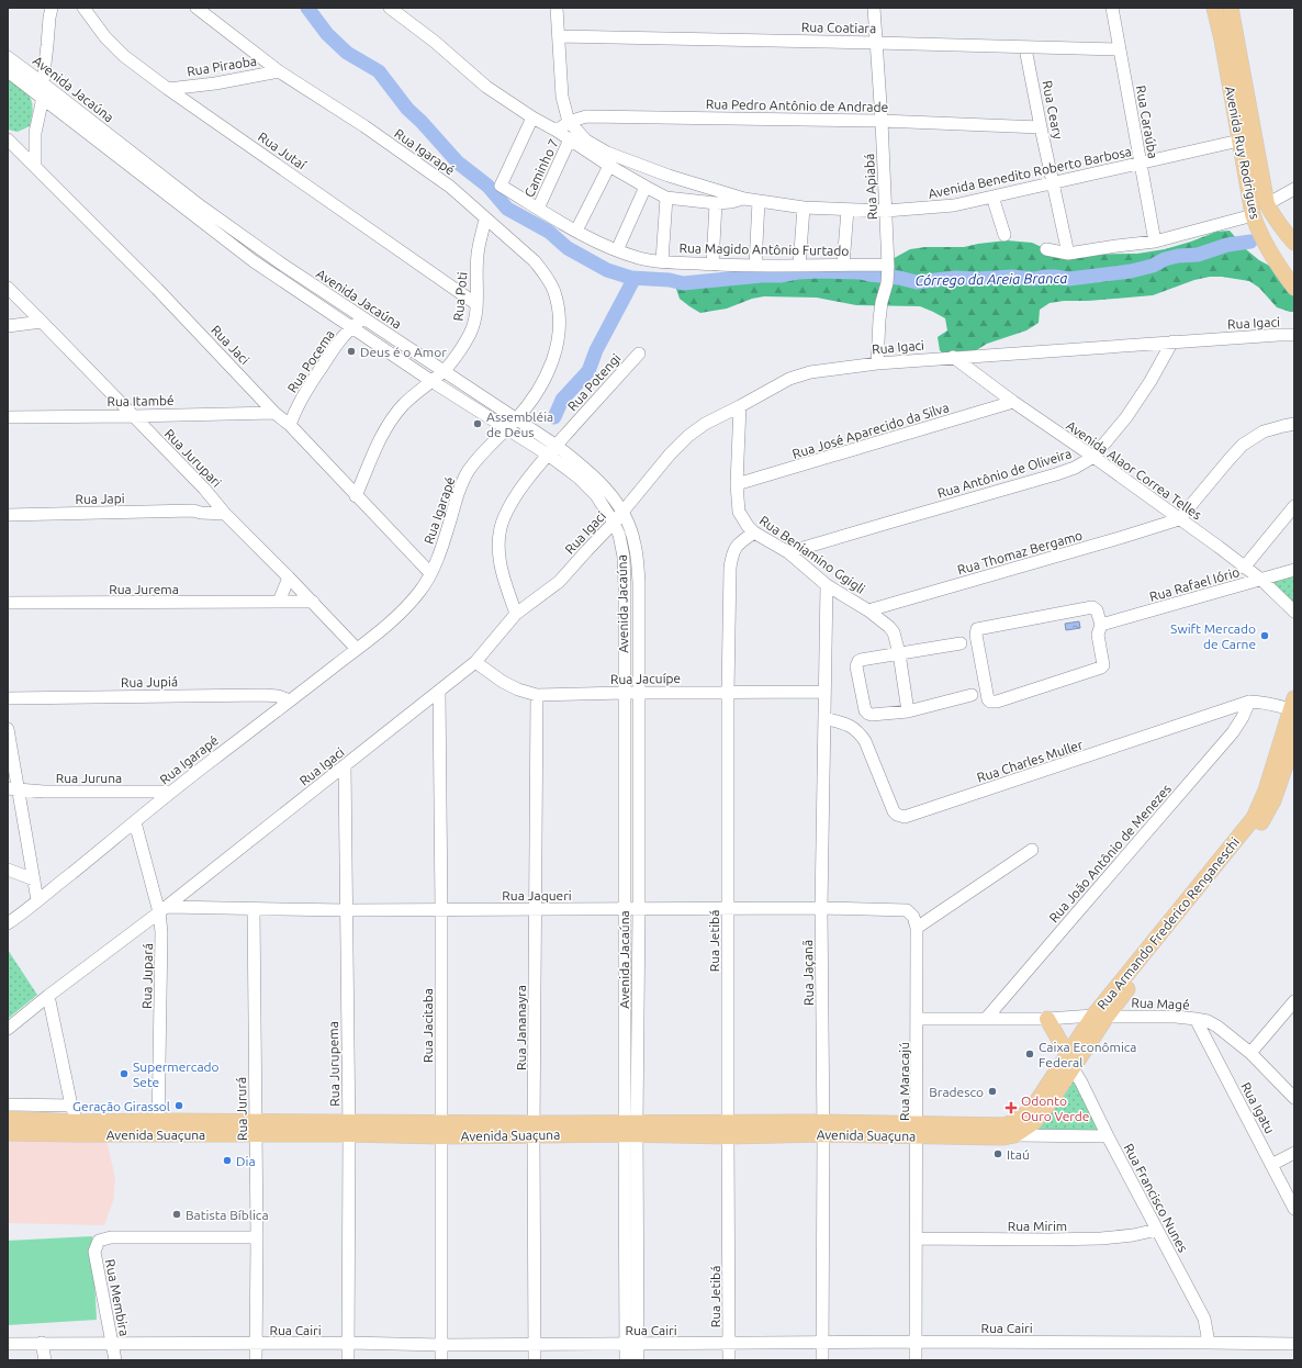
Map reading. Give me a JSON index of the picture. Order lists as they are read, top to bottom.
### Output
{
  "streets": {
    "main road": ["Avenida Ruy Rodrigues", "Rua Armando Frederico Renganeschi", "Avenida Suaçuna"],
    "street": [
      "Rua Coatiara",
      "Rua Piraoba",
      "Avenida Jacaúna",
      "Rua Pedro Antônio de Andrade",
      "Rua Ceary",
      "Rua Caraúba",
      "Rua Jutaí",
      "Rua Igarapé",
      "Caminho 7",
      "Avenida Benedito Roberto Barbosa",
      "Rua Apiabá",
      "Rua Magido Antônio Furtado",
      "Rua Poti",
      "Rua Igaci",
      "Rua Jaci",
      "Rua Pocema",
      "Rua Potengi",
      "Rua Itambé",
      "Rua José Aparecido da Silva",
      "Rua Jurupari",
      "Avenida Alaor Correa Telles",
      "Rua Antônio de Oliveira",
      "Rua Japi",
      "Rua Thomaz Bergamo",
      "Rua Beniamino Ggigli",
      "Rua Rafael Iório",
      "Rua Jurema",
      "Rua Jacuípe",
      "Rua Jupiá",
      "Rua Charles Muller",
      "Rua Juruna",
      "Rua João Antônio de Menezes",
      "Rua Jaqueri",
      "Rua Jetibá",
      "Rua Jaçanã",
      "Rua Jupará",
      "Rua Magé",
      "Rua Jacitaba",
      "Rua Jananayra",
      "Rua Jurupema",
      "Rua Maracajú",
      "Rua Igatu",
      "Rua Jururá",
      "Rua Francisco Nunes",
      "Rua Mirim",
      "Rua Membira",
      "Rua Cairi"
    ]
  },
  "crossings": [
    ["Rua Coatiara", "Rua Ceary"],
    ["Rua Coatiara", "Rua Caraúba"],
    ["Rua Coatiara", "Avenida Benedito Roberto Barbosa"],
    ["Rua Coatiara", "Rua Apiabá"],
    ["Rua Piraoba", "Rua Jutaí"],
    ["Rua Piraoba", "Rua Igarapé"],
    ["Avenida Jacaúna", "Rua Igarapé"],
    ["Avenida Jacaúna", "Rua Poti"],
    ["Avenida Jacaúna", "Rua Igaci"],
    ["Avenida Jacaúna", "Rua Pocema"],
    ["Avenida Jacaúna", "Rua Potengi"],
    ["Avenida Jacaúna", "Rua Jacuípe"],
    ["Avenida Jacaúna", "Rua Jaqueri"],
    ["Avenida Jacaúna", "Avenida Suaçuna"],
    ["Avenida Jacaúna", "Rua Cairi"],
    ["Rua Pedro Antônio de Andrade", "Rua Ceary"],
    ["Rua Pedro Antônio de Andrade", "Avenida Benedito Roberto Barbosa"],
    ["Rua Pedro Antônio de Andrade", "Rua Apiabá"],
    ["Rua Ceary", "Avenida Benedito Roberto Barbosa"],
    ["Rua Caraúba", "Avenida Benedito Roberto Barbosa"],
    ["Rua Jutaí", "Rua Poti"],
    ["Rua Igarapé", "Rua Poti"],
    ["Rua Igarapé", "Rua Jaci"],
    ["Rua Igarapé", "Rua Jurupari"],
    ["Rua Igarapé", "Rua Jupiá"],
    ["Rua Igarapé", "Rua Juruna"],
    ["Rua Igarapé", "Rua Jupará"],
    ["Avenida Ruy Rodrigues", "Avenida Benedito Roberto Barbosa"],
    ["Caminho 7", "Avenida Benedito Roberto Barbosa"],
    ["Caminho 7", "Rua Magido Antônio Furtado"],
    ["Avenida Benedito Roberto Barbosa", "Rua Apiabá"],
    ["Avenida Benedito Roberto Barbosa", "Rua Magido Antônio Furtado"],
    ["Rua Apiabá", "Rua Magido Antônio Furtado"],
    ["Rua Apiabá", "Rua Igaci"],
    ["Rua Poti", "Rua Jaci"],
    ["Rua Igaci", "Rua Potengi"],
    ["Rua Igaci", "Avenida Alaor Correa Telles"],
    ["Rua Igaci", "Rua Antônio de Oliveira"],
    ["Rua Igaci", "Rua Beniamino Ggigli"],
    ["Rua Igaci", "Rua Jacuípe"],
    ["Rua Igaci", "Rua Jaqueri"],
    ["Rua Igaci", "Rua Jupará"],
    ["Rua Igaci", "Rua Jacitaba"],
    ["Rua Igaci", "Rua Jurupema"],
    ["Rua Jaci", "Rua Pocema"],
    ["Rua Jaci", "Rua Itambé"],
    ["Rua Itambé", "Rua Jurupari"],
    ["Rua José Aparecido da Silva", "Avenida Alaor Correa Telles"],
    ["Rua José Aparecido da Silva", "Rua Beniamino Ggigli"],
    ["Rua Jurupari", "Rua Japi"],
    ["Rua Jurupari", "Rua Jurema"],
    ["Avenida Alaor Correa Telles", "Rua Antônio de Oliveira"],
    ["Avenida Alaor Correa Telles", "Rua Thomaz Bergamo"],
    ["Avenida Alaor Correa Telles", "Rua Rafael Iório"],
    ["Rua Antônio de Oliveira", "Rua Beniamino Ggigli"],
    ["Rua Thomaz Bergamo", "Rua Beniamino Ggigli"],
    ["Rua Beniamino Ggigli", "Rua Jetibá"],
    ["Rua Beniamino Ggigli", "Rua Jaçanã"],
    ["Rua Jacuípe", "Rua Jetibá"],
    ["Rua Jacuípe", "Rua Jaçanã"],
    ["Rua Jacuípe", "Rua Jananayra"],
    ["Rua Charles Muller", "Rua João Antônio de Menezes"],
    ["Rua Charles Muller", "Rua Armando Frederico Renganeschi"],
    ["Rua Charles Muller", "Rua Jaçanã"],
    ["Rua João Antônio de Menezes", "Rua Magé"],
    ["Rua Jaqueri", "Rua Jetibá"],
    ["Rua Jaqueri", "Rua Jaçanã"],
    ["Rua Jaqueri", "Rua Jupará"],
    ["Rua Jaqueri", "Rua Jacitaba"],
    ["Rua Jaqueri", "Rua Jananayra"],
    ["Rua Jaqueri", "Rua Jurupema"],
    ["Rua Jaqueri", "Rua Maracajú"],
    ["Rua Jaqueri", "Rua Jururá"],
    ["Rua Armando Frederico Renganeschi", "Rua Magé"],
    ["Rua Armando Frederico Renganeschi", "Avenida Suaçuna"],
    ["Rua Armando Frederico Renganeschi", "Rua Francisco Nunes"],
    ["Rua Jetibá", "Avenida Suaçuna"],
    ["Rua Jetibá", "Rua Cairi"],
    ["Rua Jaçanã", "Avenida Suaçuna"],
    ["Rua Jaçanã", "Rua Cairi"],
    ["Rua Jupará", "Avenida Suaçuna"],
    ["Rua Magé", "Rua Maracajú"],
    ["Rua Magé", "Rua Igatu"],
    ["Rua Jacitaba", "Avenida Suaçuna"],
    ["Rua Jacitaba", "Rua Cairi"],
    ["Rua Jananayra", "Avenida Suaçuna"],
    ["Rua Jananayra", "Rua Cairi"],
    ["Rua Jurupema", "Avenida Suaçuna"],
    ["Rua Jurupema", "Rua Cairi"],
    ["Rua Maracajú", "Avenida Suaçuna"],
    ["Rua Maracajú", "Rua Mirim"],
    ["Rua Maracajú", "Rua Cairi"],
    ["Rua Jururá", "Avenida Suaçuna"],
    ["Rua Jururá", "Rua Membira"],
    ["Rua Jururá", "Rua Cairi"],
    ["Rua Francisco Nunes", "Rua Mirim"],
    ["Rua Francisco Nunes", "Rua Cairi"],
    ["Rua Membira", "Rua Cairi"]
  ],
  "water": ["Córrego da Areia Branca"],
  "places": {
    "other": [
      "Deus é o Amor",
      "Assembléia de Deus",
      "Swift Mercado de Carne",
      "Caixa Econômica Federal",
      "Supermercado Sete",
      "Bradesco",
      "Geração Girassol",
      "Itaú",
      "Dia",
      "Batista Bíblica"
    ],
    "health": ["Odonto Ouro Verde"]
  }
}
